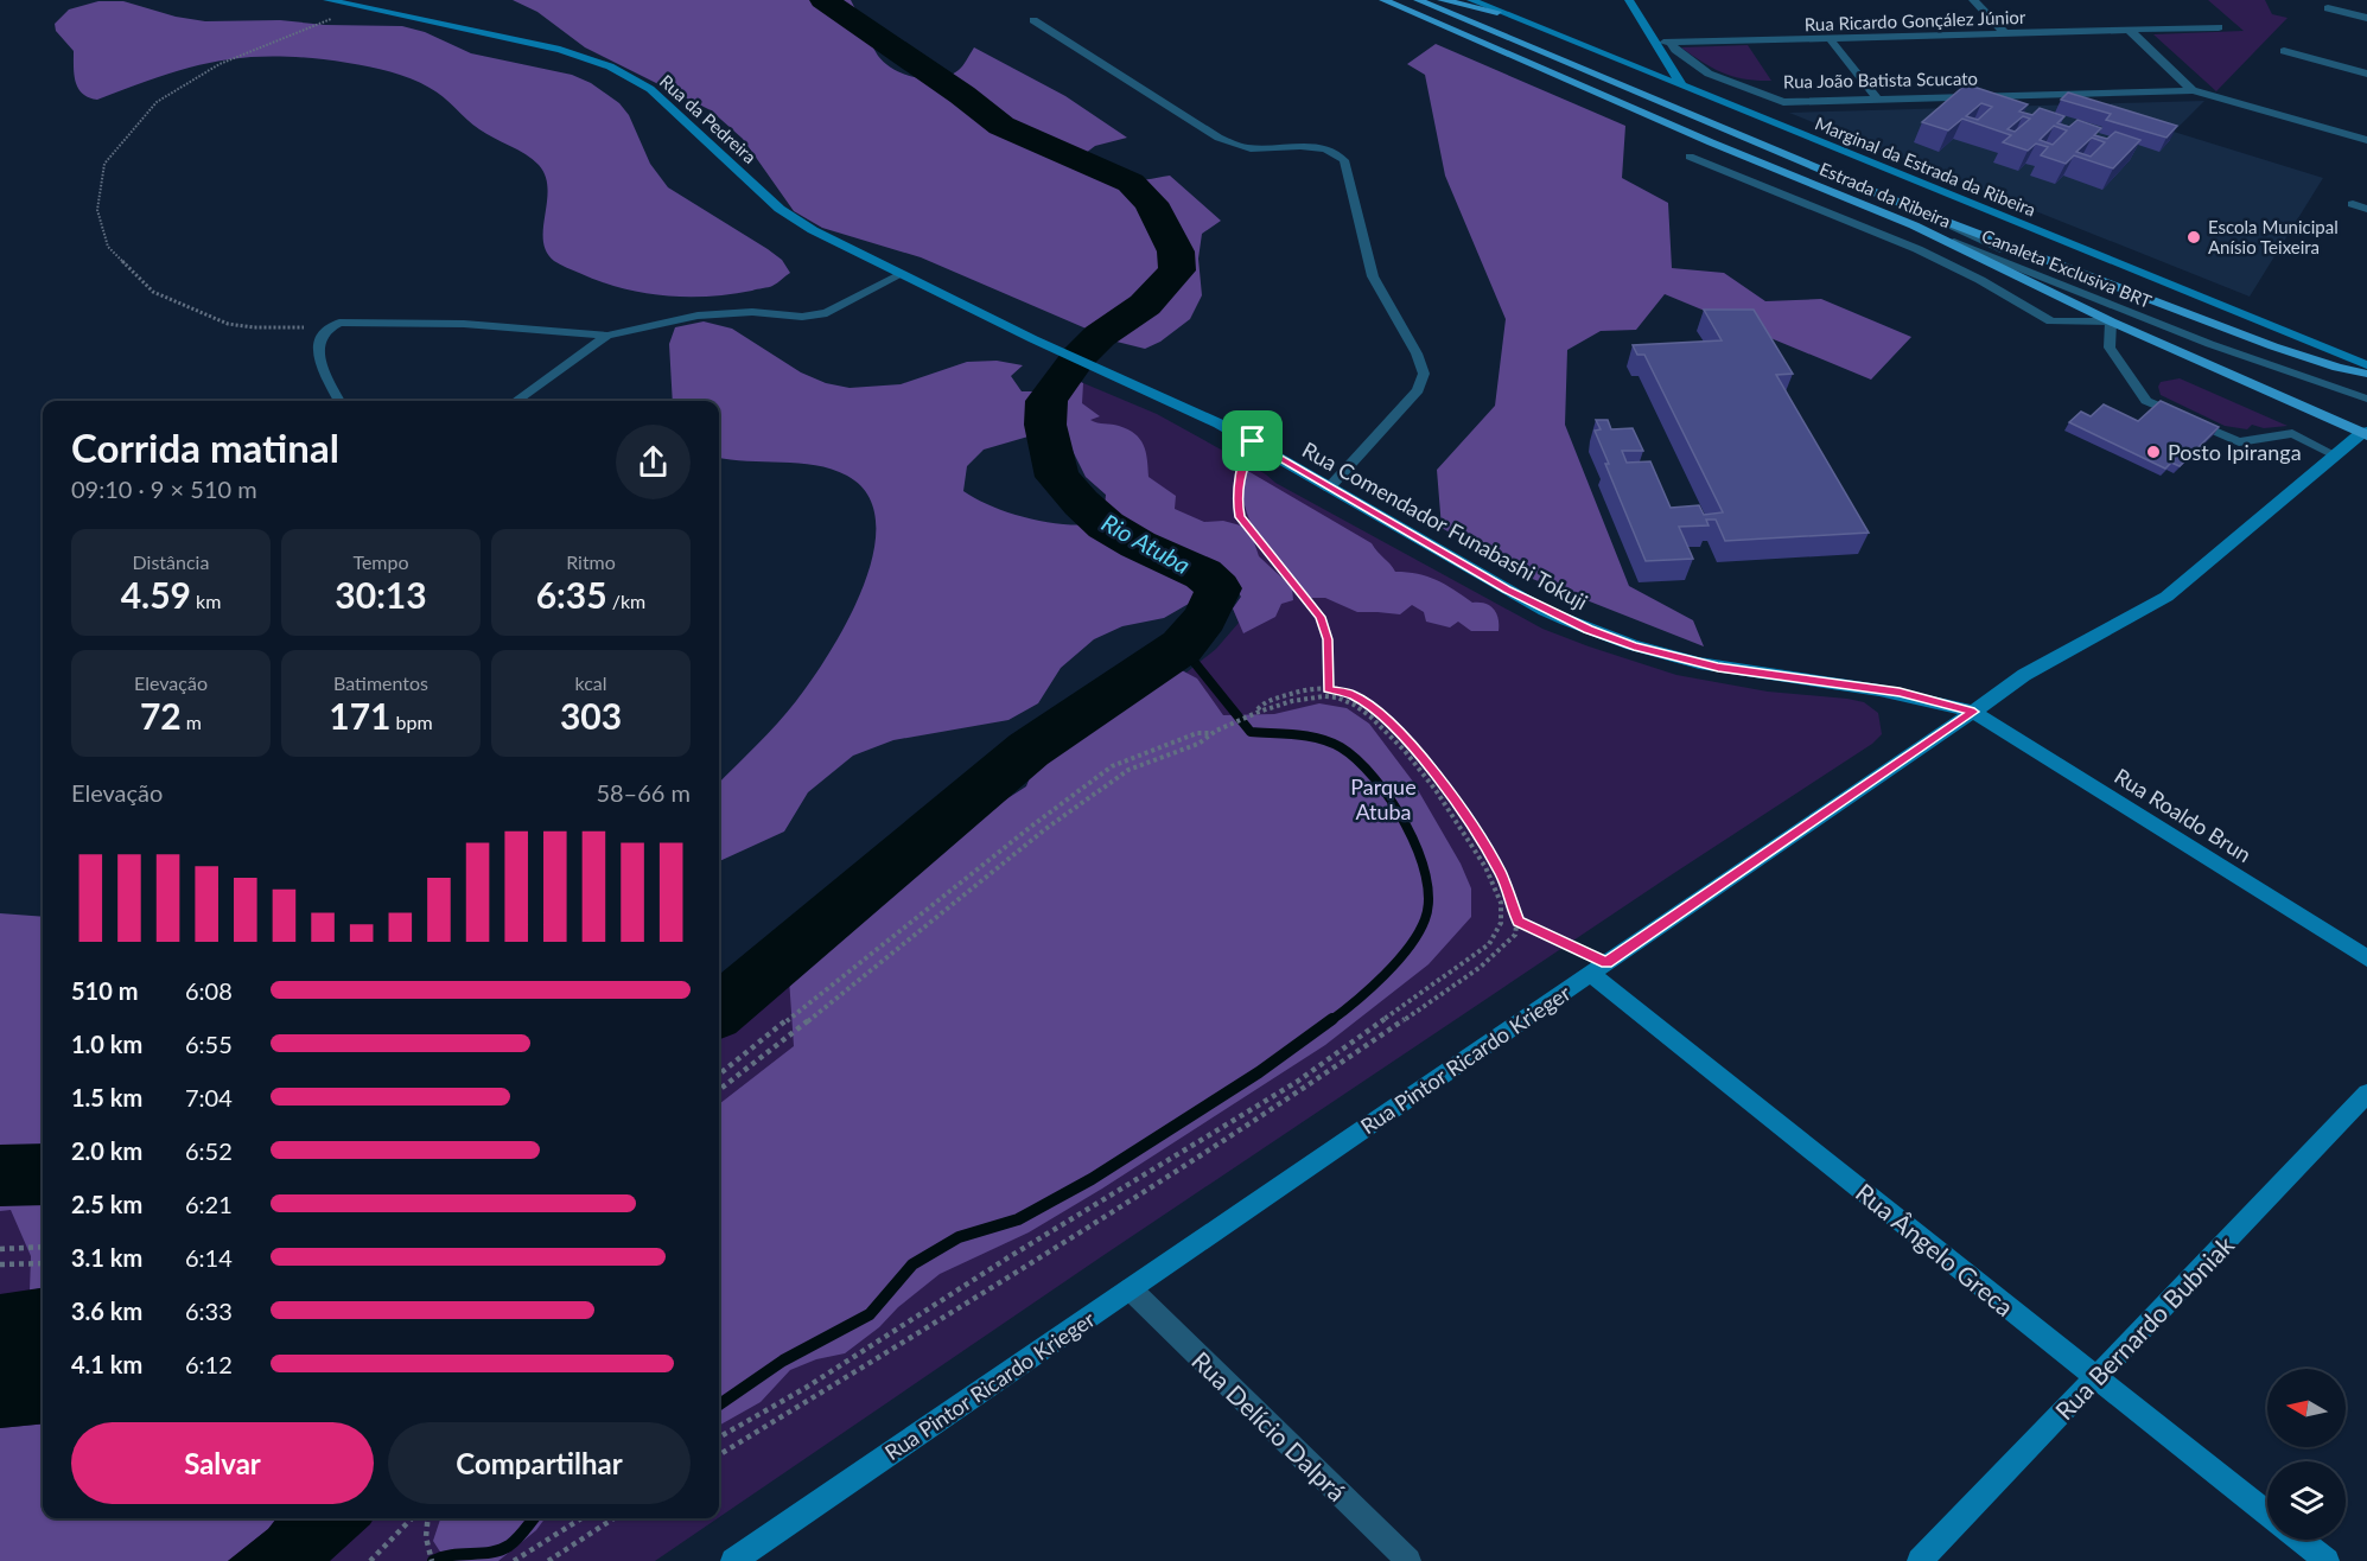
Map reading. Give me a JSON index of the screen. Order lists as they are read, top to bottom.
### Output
{
  "streets": {
    "main road": [
      "Rua da Pedreira",
      "Marginal da Estrada da Ribeira",
      "Estrada da Ribeira",
      "Rua Comendador Funabashi Tokuji",
      "Rua Roaldo Brun",
      "Rua Pintor Ricardo Krieger",
      "Rua Ângelo Greca",
      "Rua Bernardo Bubniak"
    ],
    "street": ["Rua Ricardo Gonçález Júnior", "Rua João Batista Scucato", "Rua Delício Dalprá"],
    "lane": ["Canaleta Exclusiva BRT"]
  },
  "crossings": [
    ["Rua Ricardo Gonçález Júnior", "Rua João Batista Scucato"],
    ["Rua da Pedreira", "Rua Comendador Funabashi Tokuji"],
    ["Estrada da Ribeira", "Canaleta Exclusiva BRT"],
    ["Estrada da Ribeira", "Rua Pintor Ricardo Krieger"],
    ["Rua Comendador Funabashi Tokuji", "Rua Roaldo Brun"],
    ["Rua Comendador Funabashi Tokuji", "Rua Pintor Ricardo Krieger"],
    ["Rua Roaldo Brun", "Rua Pintor Ricardo Krieger"],
    ["Rua Pintor Ricardo Krieger", "Rua Ângelo Greca"],
    ["Rua Pintor Ricardo Krieger", "Rua Delício Dalprá"],
    ["Rua Ângelo Greca", "Rua Bernardo Bubniak"]
  ],
  "water": ["Rio Atuba"],
  "parks": ["Parque Atuba"],
  "places": ["Escola Municipal Anísio Teixeira", "Posto Ipiranga"],
  "north": "left",
  "page": {
    "heading": ["Corrida matinal", "09:10 · 9 × 510 m"],
    "stats": [
      ["Distância", "4.59 km"],
      ["Tempo", "30:13"],
      ["Ritmo", "6:35 /km"],
      ["Elevação", "72 m"],
      ["Batimentos", "171 bpm"],
      ["kcal", "303"]
    ],
    "chart": ["Elevação", "58–66 m"],
    "list": [
      {
        "name": "510 m",
        "note": "6:08"
      },
      {
        "name": "1.0 km",
        "note": "6:55"
      },
      {
        "name": "1.5 km",
        "note": "7:04"
      },
      {
        "name": "2.0 km",
        "note": "6:52"
      },
      {
        "name": "2.5 km",
        "note": "6:21"
      },
      {
        "name": "3.1 km",
        "note": "6:14"
      },
      {
        "name": "3.6 km",
        "note": "6:33"
      },
      {
        "name": "4.1 km",
        "note": "6:12"
      }
    ],
    "buttons": ["Salvar", "Compartilhar"]
  }
}
